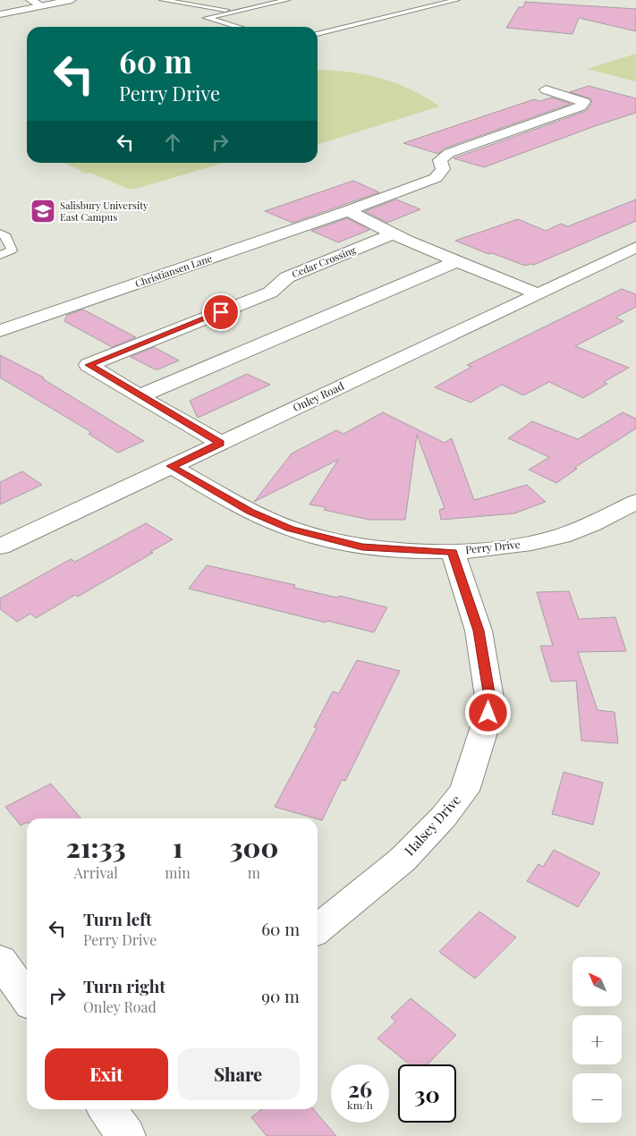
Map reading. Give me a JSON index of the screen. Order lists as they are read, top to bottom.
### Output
{
  "streets": {
    "street": [
      "Cedar Crossing",
      "Christiansen Lane",
      "Onley Road",
      "Perry Drive",
      "Halsey Drive"
    ]
  },
  "crossings": [
    ["Cedar Crossing", "Onley Road"],
    ["Onley Road", "Perry Drive"],
    ["Perry Drive", "Halsey Drive"]
  ],
  "places": {
    "school or university": ["Salisbury University East Campus"]
  },
  "north": "top left",
  "page": {
    "turn": ["60 m", "Perry Drive"],
    "eta": [
      "21:33",
      "Arrival",
      "1",
      "min",
      "300",
      "m"
    ],
    "list": [
      {
        "name": "Turn left",
        "note": "Perry Drive",
        "value": "60 m"
      },
      {
        "name": "Turn right",
        "note": "Onley Road",
        "value": "90 m"
      }
    ],
    "map_buttons": ["+", "−"],
    "buttons": ["Exit", "Share"],
    "speed": "26 km/h",
    "limit": "30"
  }
}
